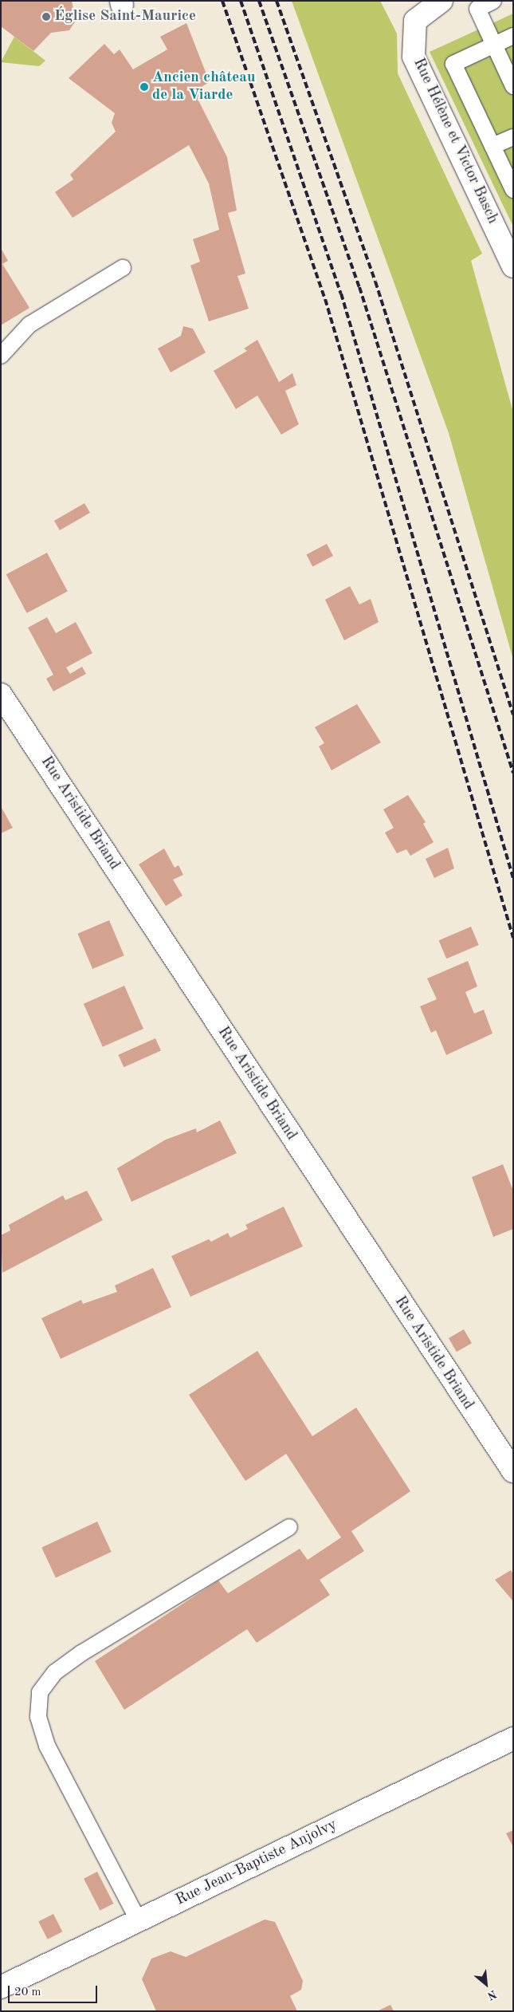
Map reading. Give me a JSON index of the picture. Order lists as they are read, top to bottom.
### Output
{
  "streets": {
    "street": ["Rue Hélène et Victor Basch", "Rue Aristide Briand", "Rue Jean-Baptiste Anjolvy"]
  },
  "places": ["Église Saint-Maurice", "Ancien château de la Viarde"],
  "scale_bar": "20 m",
  "north": "bottom right"
}
